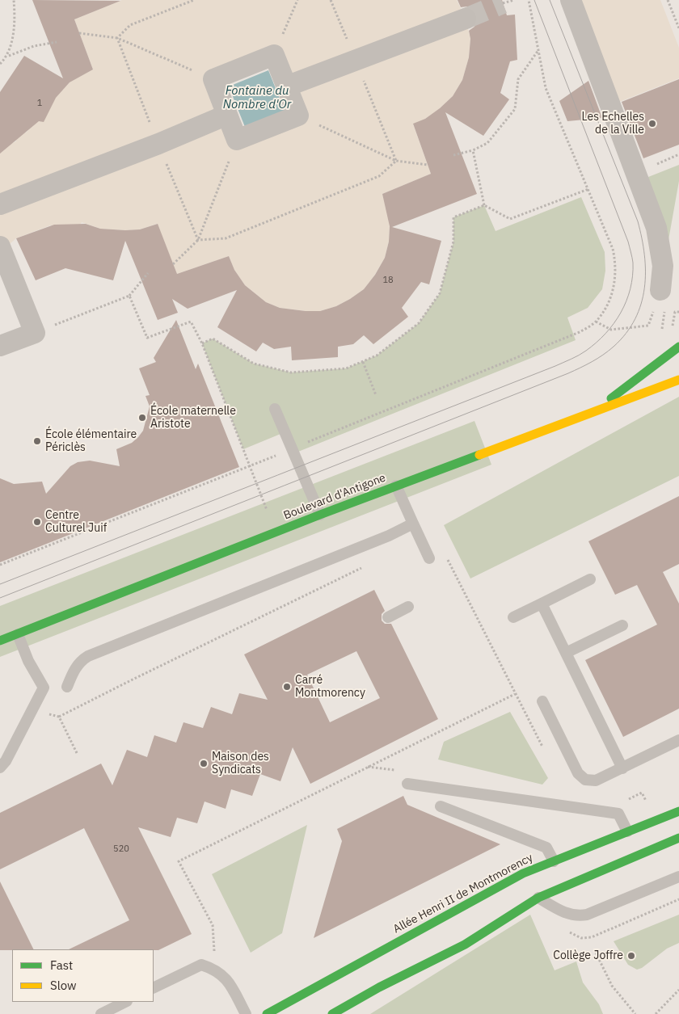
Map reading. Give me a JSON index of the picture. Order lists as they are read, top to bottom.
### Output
{
  "streets": {
    "street": ["Boulevard d'Antigone", "Allée Henri II de Montmorency"]
  },
  "water": ["Fontaine du Nombre d'Or"],
  "places": [
    "Les Echelles de la Ville",
    "École maternelle Aristote",
    "École élémentaire Périclès",
    "Centre Culturel Juif",
    "Carré Montmorency",
    "Maison des Syndicats",
    "Collège Joffre"
  ],
  "house_numbers": ["1", "18", "520"],
  "legend": ["Fast", "Slow"]
}
